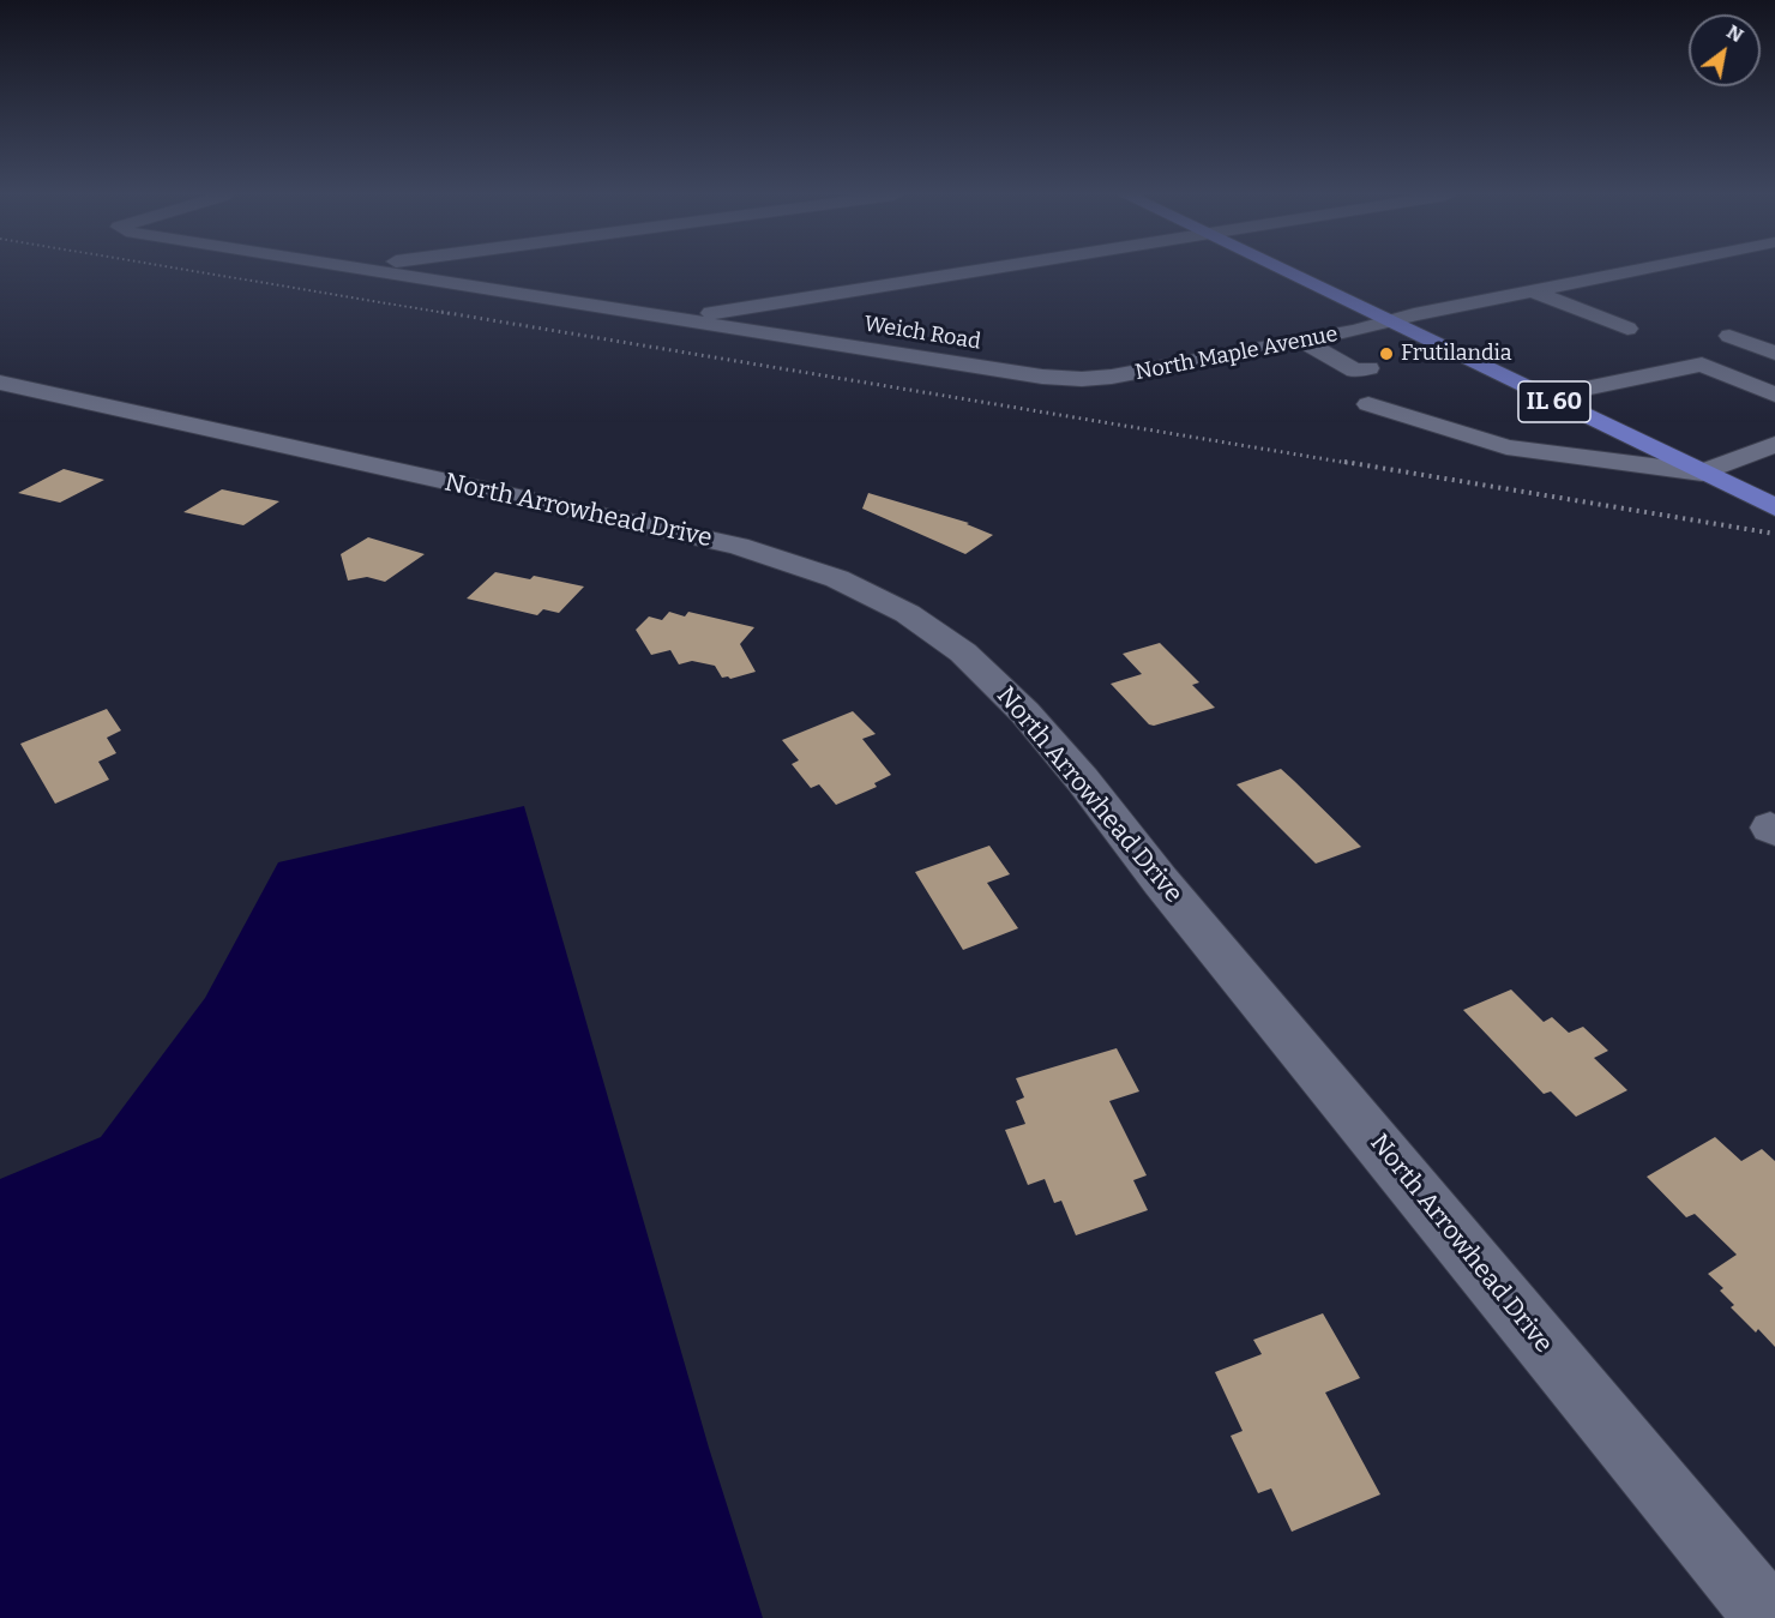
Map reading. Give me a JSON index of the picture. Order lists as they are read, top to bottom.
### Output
{
  "streets": {
    "main road": ["IL 60"],
    "street": ["Weich Road", "North Maple Avenue", "North Arrowhead Drive"]
  },
  "crossings": [
    ["Weich Road", "North Maple Avenue"],
    ["North Maple Avenue", "IL 60"]
  ],
  "places": ["Frutilandia"],
  "north": "top right"
}
